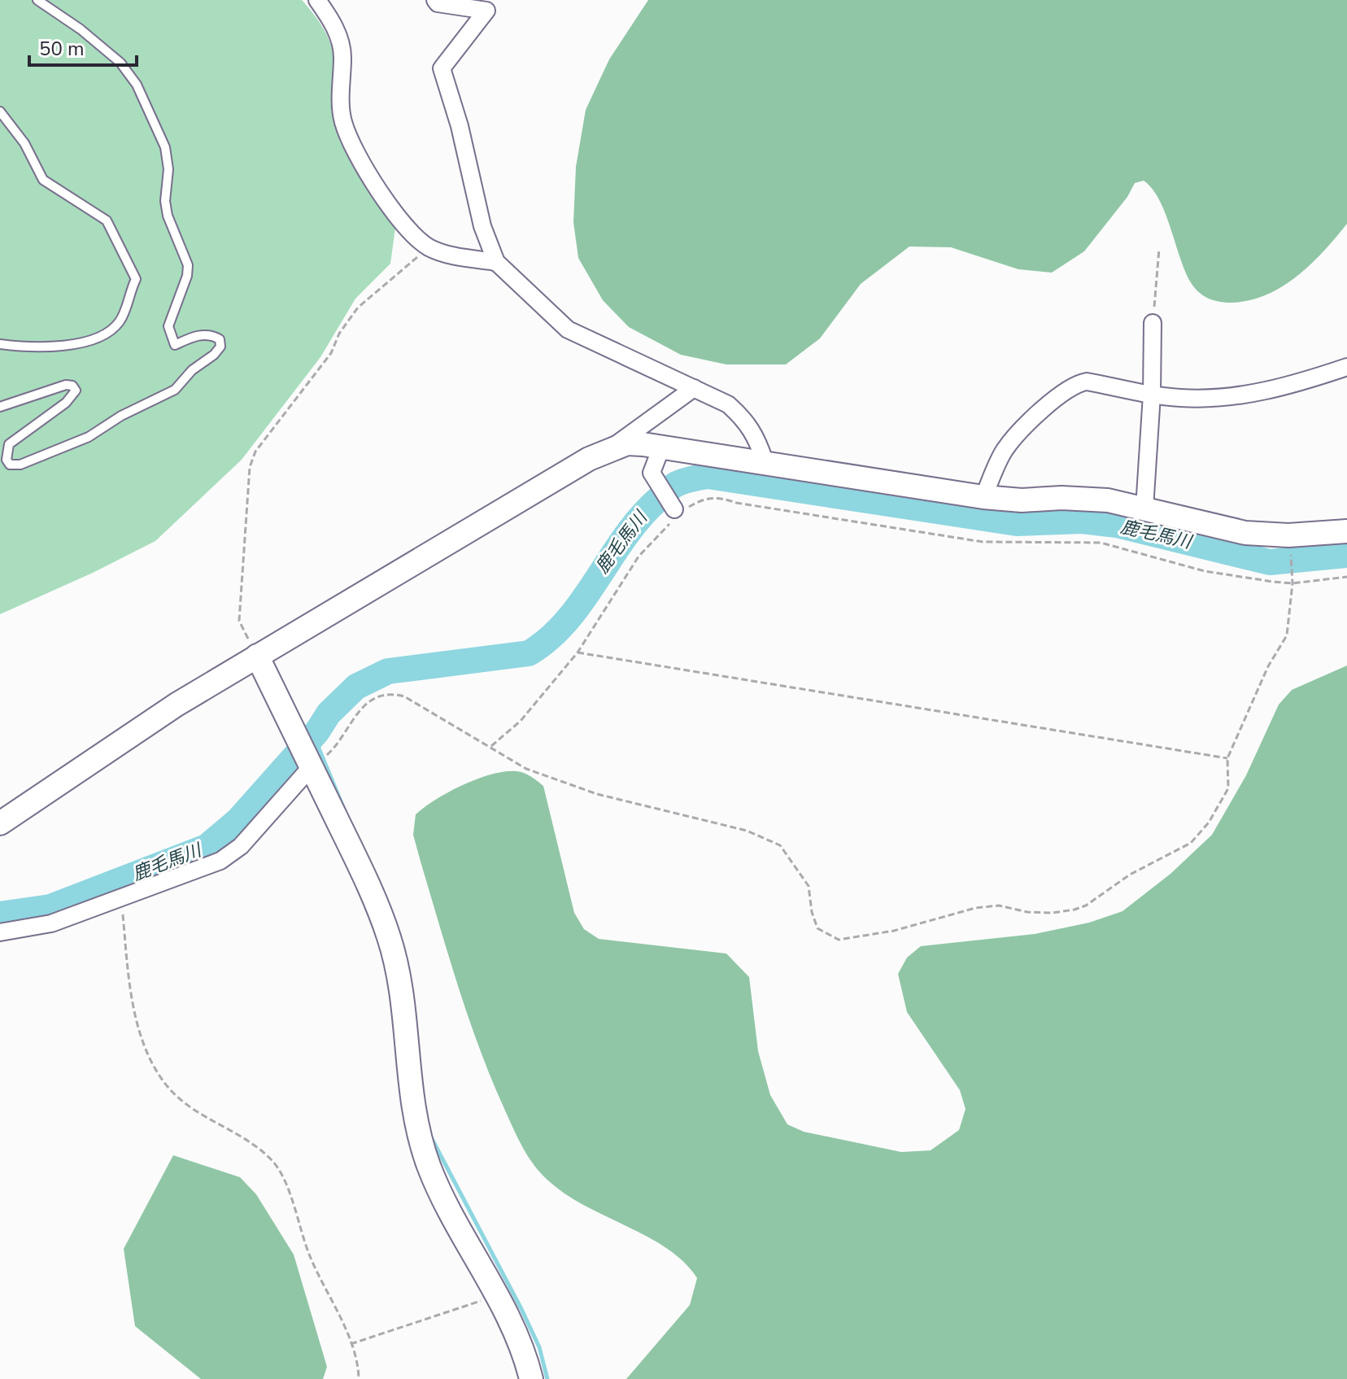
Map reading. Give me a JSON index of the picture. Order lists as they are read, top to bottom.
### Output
{
  "water": ["鹿毛馬川"],
  "scale_bar": "50 m"
}
